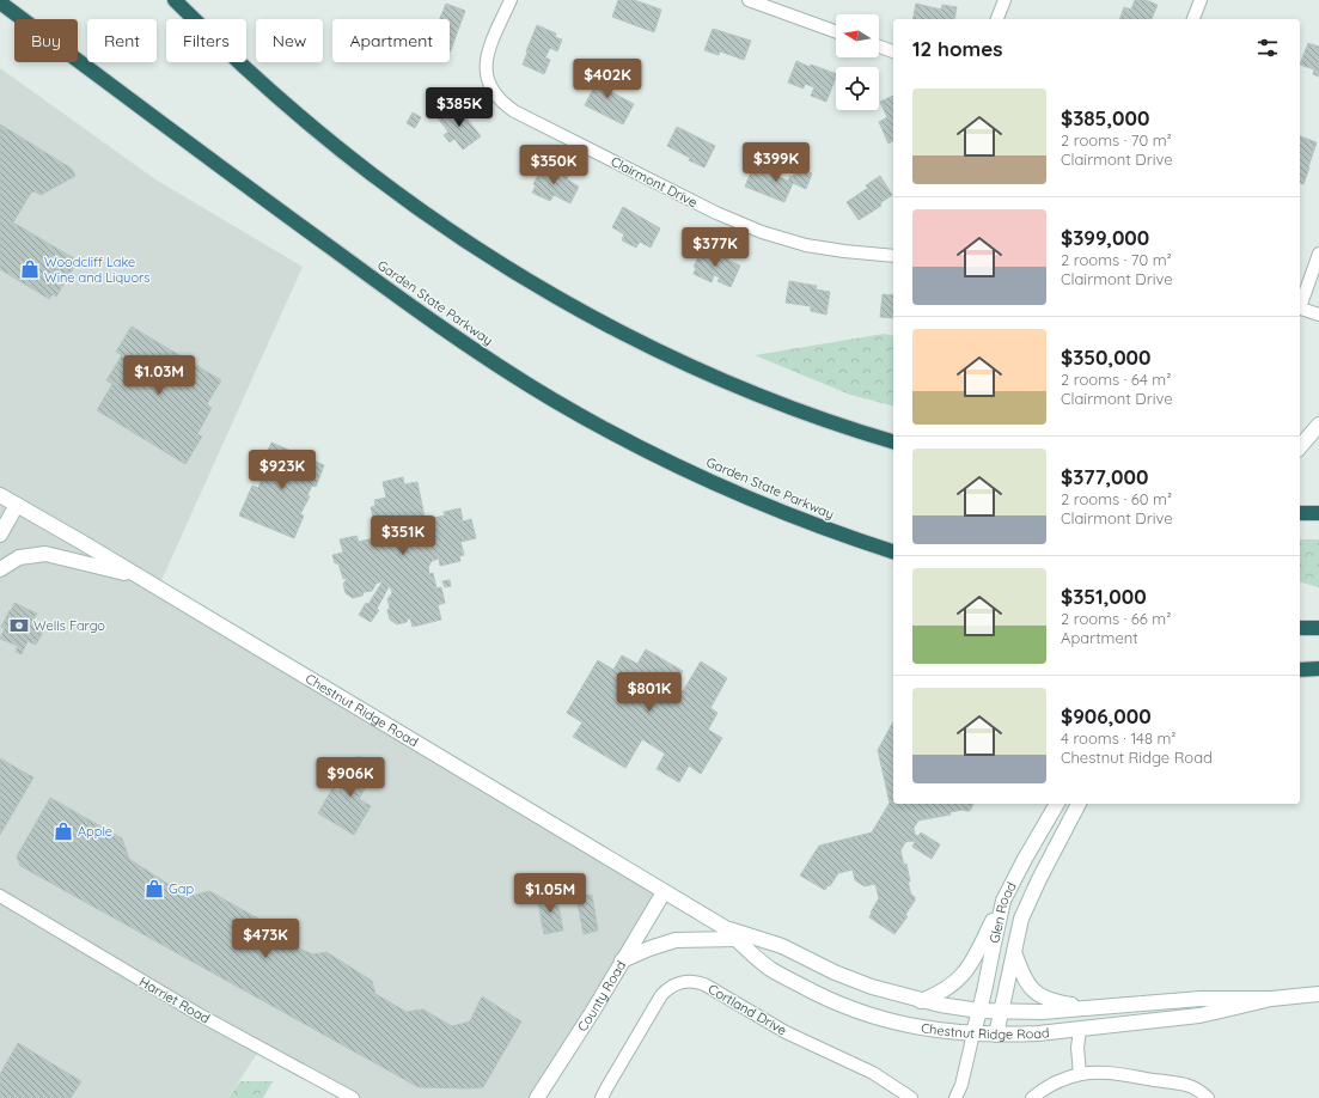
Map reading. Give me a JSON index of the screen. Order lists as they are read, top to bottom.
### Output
{
  "streets": {
    "highway": ["Garden State Parkway"],
    "main road": ["Chestnut Ridge Road", "Glen Road", "County Road"],
    "street": ["Clairmont Drive", "Harriet Road", "Cortland Drive"]
  },
  "crossings": [
    ["Chestnut Ridge Road", "Glen Road"],
    ["Chestnut Ridge Road", "County Road"]
  ],
  "places": {
    "shop": ["Woodcliff Lake Wine and Liquors", "Apple", "Gap"],
    "bank": ["Wells Fargo"]
  },
  "north": "left",
  "page": {
    "chip": [
      "Buy",
      "Rent",
      "Filters",
      "New",
      "Apartment"
    ],
    "heading": "12 homes",
    "price": [
      "$402K",
      "$385K",
      "$399K",
      "$350K",
      "$377K",
      "$1.03M",
      "$923K",
      "$351K",
      "$801K",
      "$906K",
      "$1.05M",
      "$473K"
    ],
    "list": [
      {
        "name": "$385,000",
        "note": "2 rooms · 70 m² · Clairmont Drive"
      },
      {
        "name": "$399,000",
        "note": "2 rooms · 70 m² · Clairmont Drive"
      },
      {
        "name": "$350,000",
        "note": "2 rooms · 64 m² · Clairmont Drive"
      },
      {
        "name": "$377,000",
        "note": "2 rooms · 60 m² · Clairmont Drive"
      },
      {
        "name": "$351,000",
        "note": "2 rooms · 66 m² · Apartment"
      },
      {
        "name": "$906,000",
        "note": "4 rooms · 148 m² · Chestnut Ridge Road"
      }
    ]
  }
}
